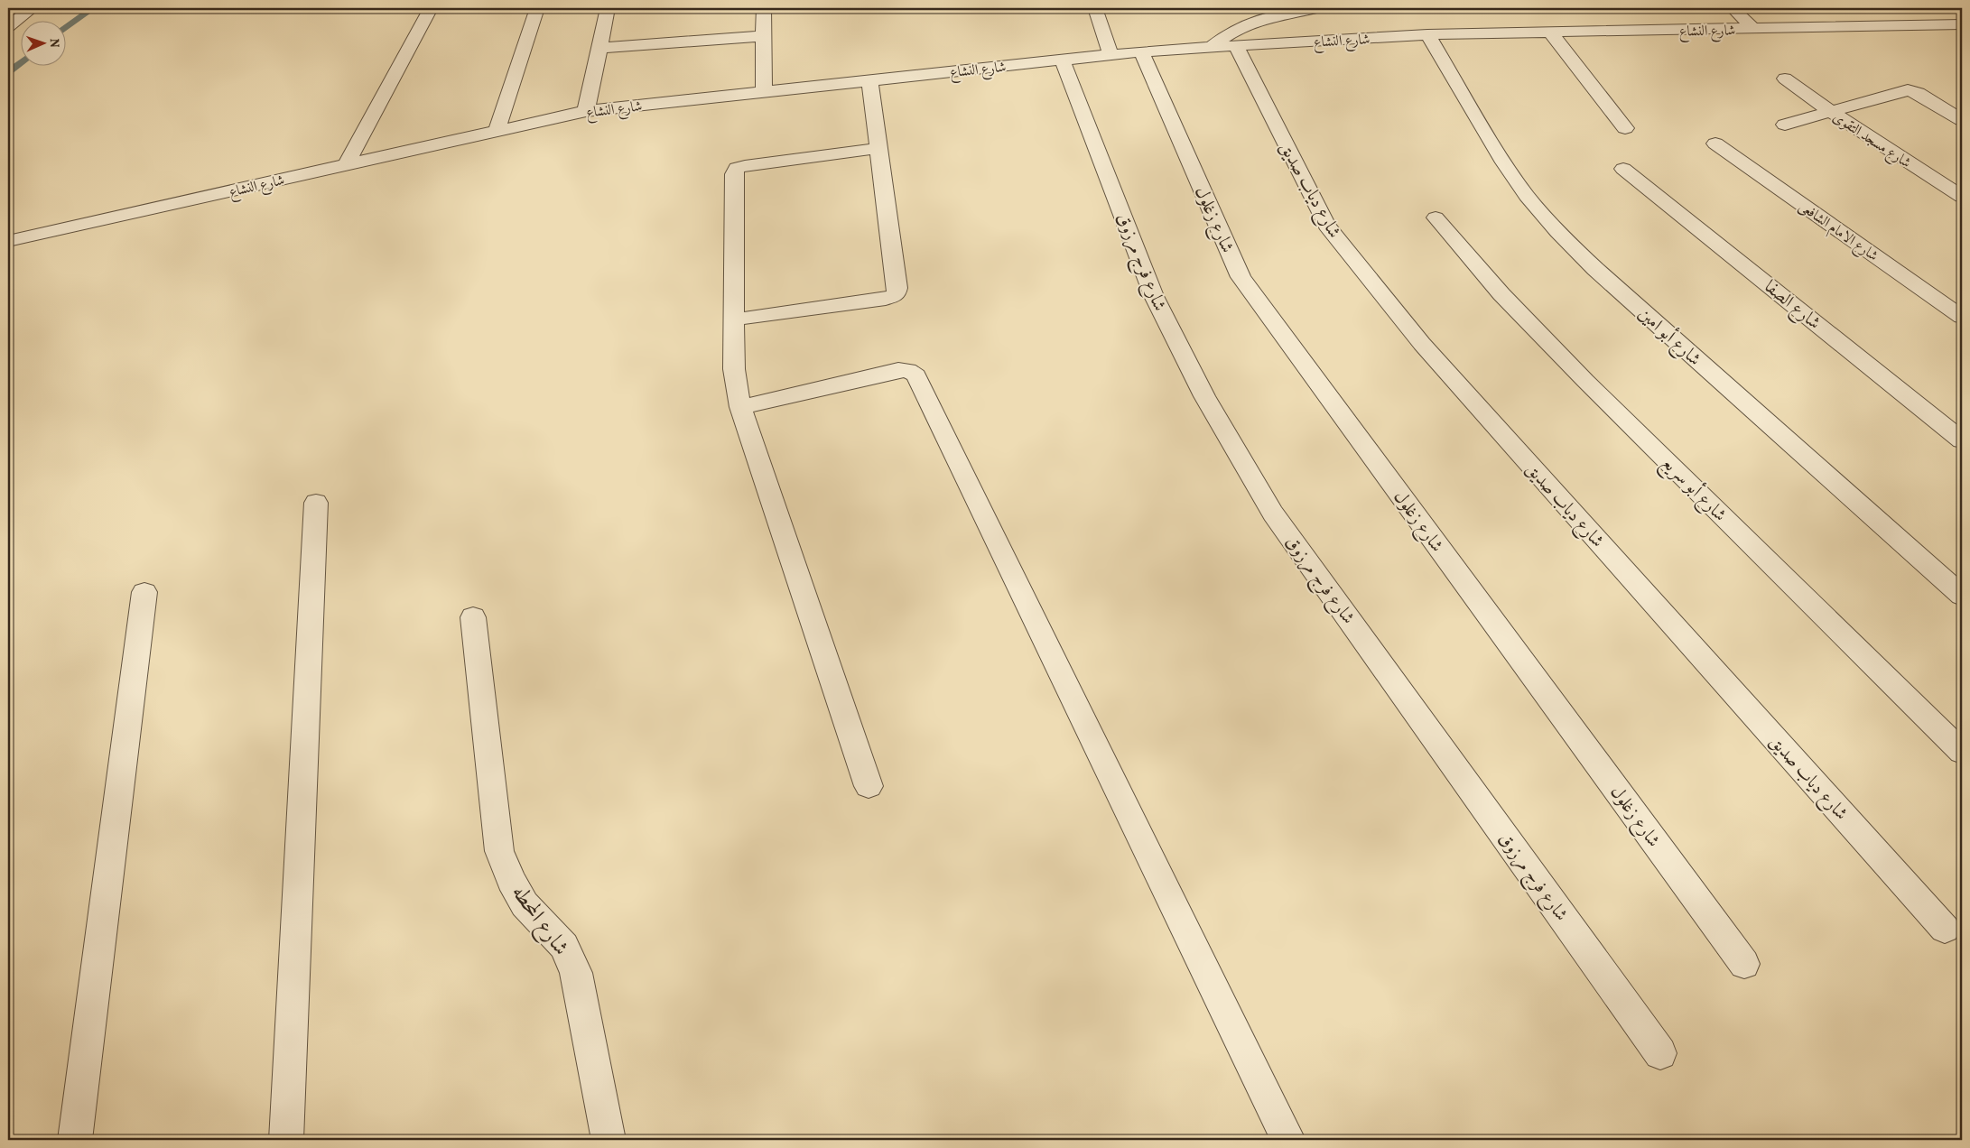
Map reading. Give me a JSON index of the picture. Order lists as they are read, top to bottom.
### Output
{
  "streets": {
    "street": [
      "شارع النشاع",
      "شارع مسجد التقوى",
      "شارع دياب صديق",
      "شارع زغلول",
      "شارع الامام الشافعى",
      "شارع فرج مرزوق",
      "شارع الصفا",
      "شارع أبو امين",
      "شارع أبو سريع",
      "شارع المحطه"
    ]
  },
  "crossings": [
    ["شارع النشاع", "شارع دياب صديق"],
    ["شارع النشاع", "شارع زغلول"],
    ["شارع النشاع", "شارع فرج مرزوق"],
    ["شارع النشاع", "شارع أبو امين"]
  ],
  "north": "right"
}
